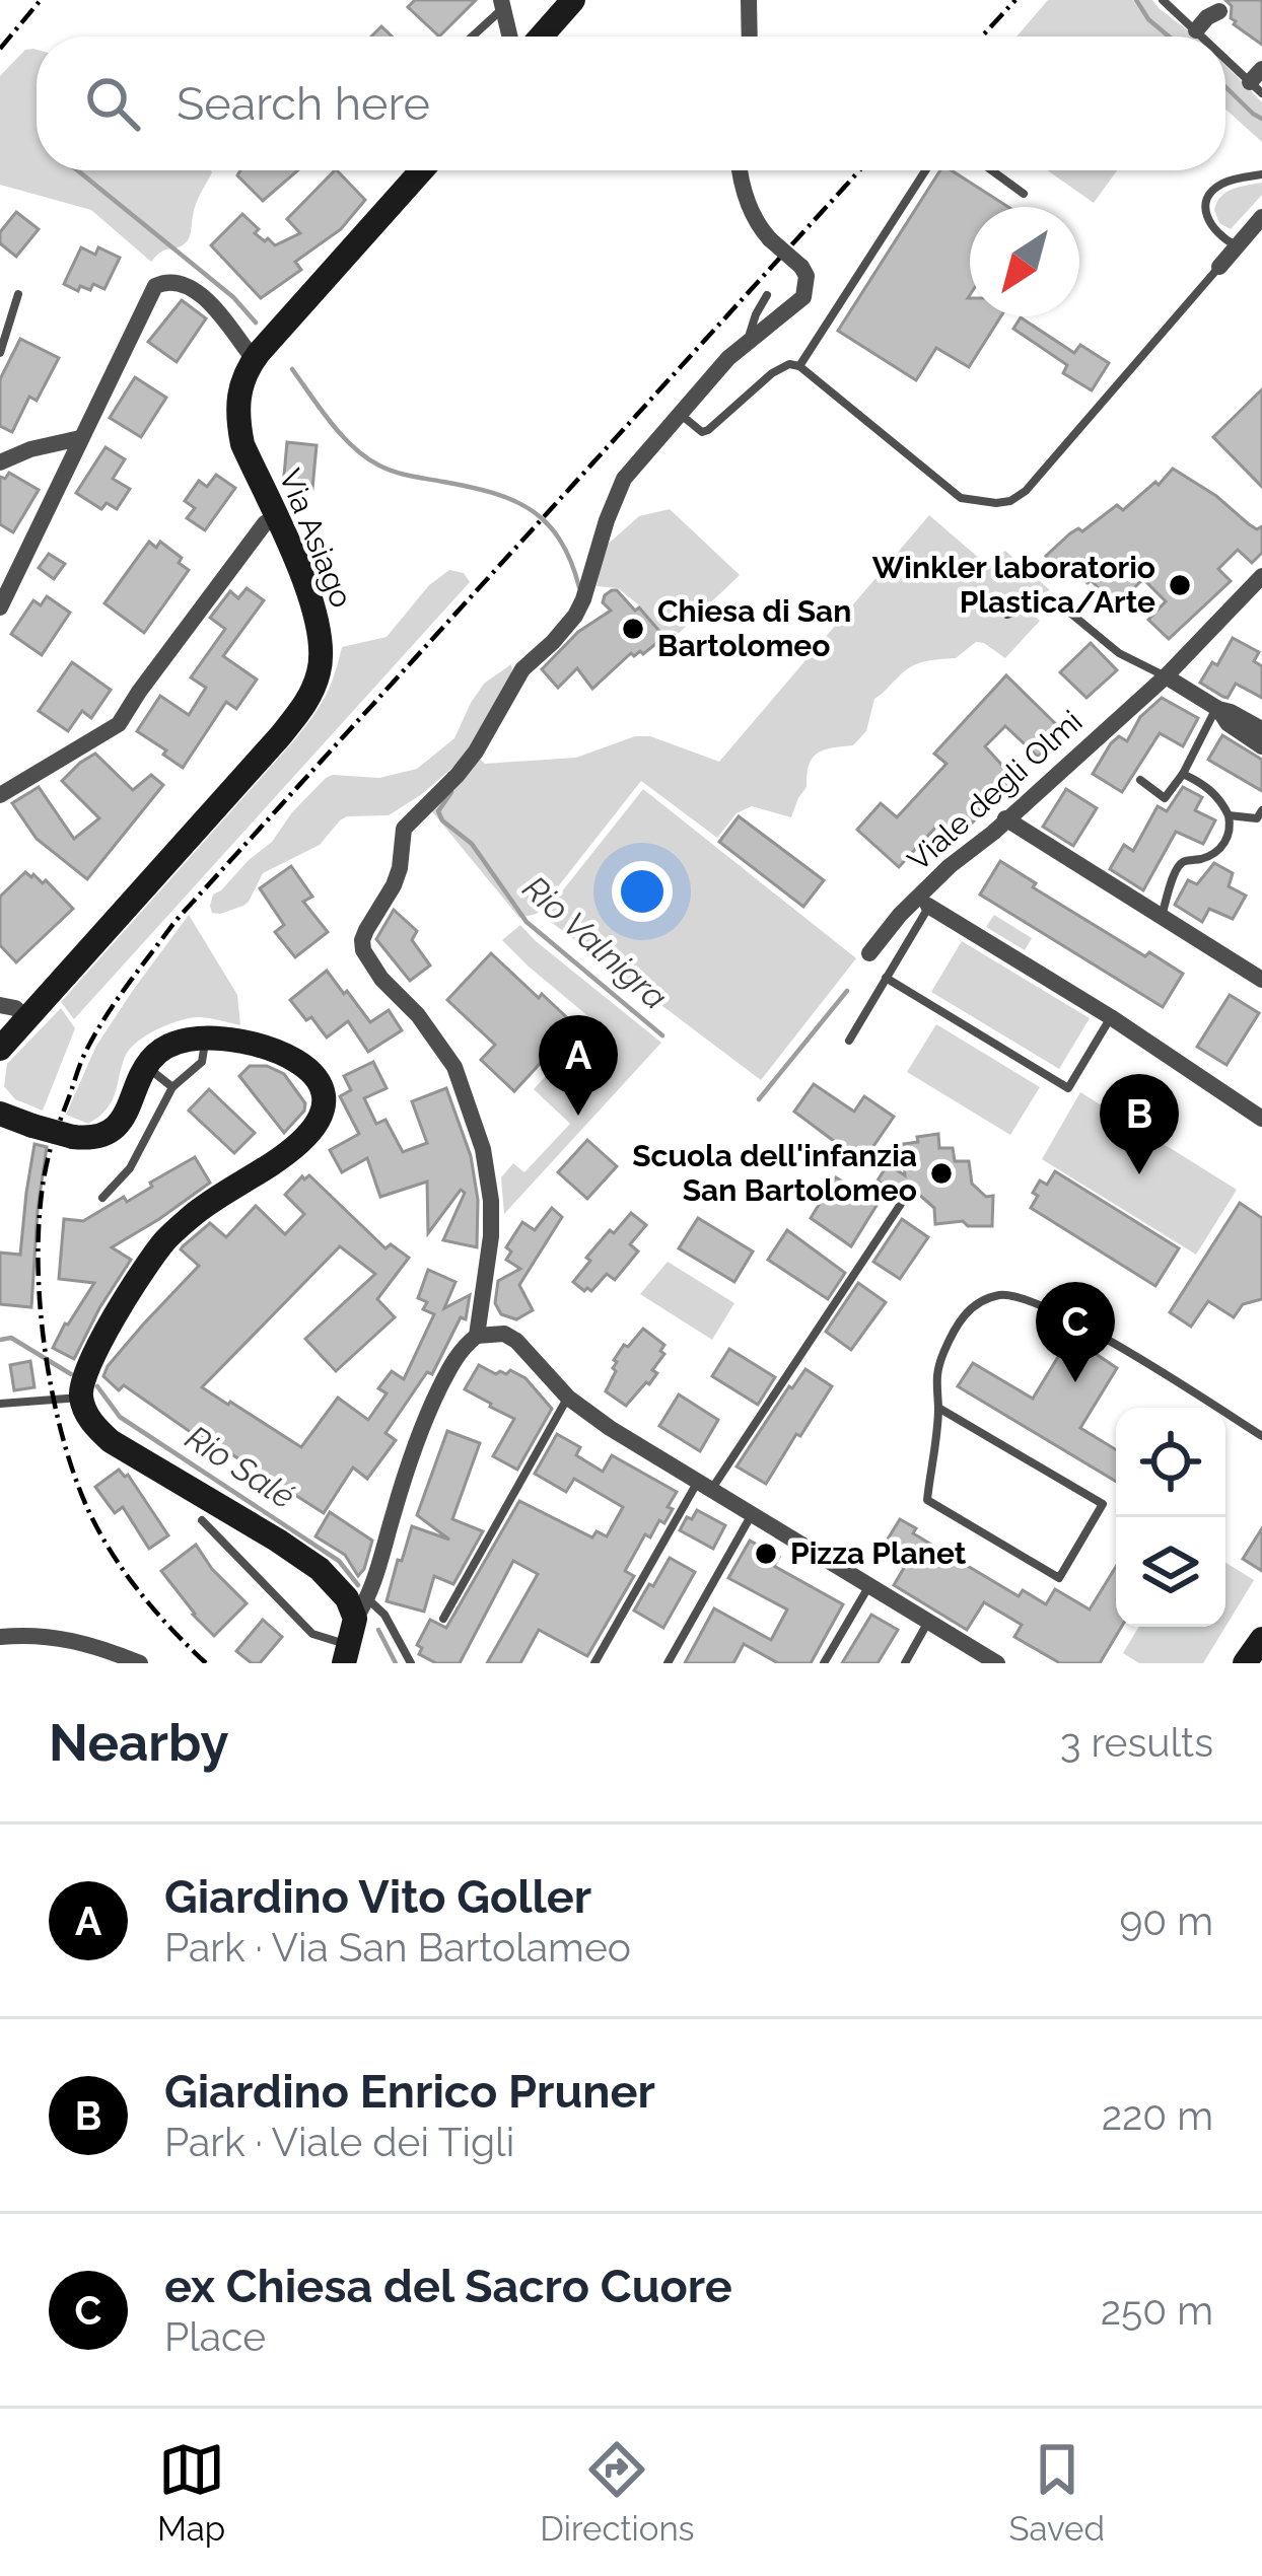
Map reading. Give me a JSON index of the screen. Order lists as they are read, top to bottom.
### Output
{
  "streets": {
    "main road": ["Via Asiago"],
    "street": ["Viale degli Olmi"]
  },
  "water": ["Rio Valnigra", "Rio Salé"],
  "places": [
    "Winkler laboratorio Plastica/Arte",
    "Chiesa di San Bartolomeo",
    "Scuola dell'infanzia San Bartolomeo",
    "Pizza Planet"
  ],
  "north": "bottom left",
  "page": {
    "search": "Search here",
    "pins": ["A", "B", "C"],
    "heading": ["Nearby", "3 results"],
    "list": [
      {
        "mark": "A",
        "name": "Giardino Vito Goller",
        "note": "Park · Via San Bartolameo",
        "value": "90 m"
      },
      {
        "mark": "B",
        "name": "Giardino Enrico Pruner",
        "note": "Park · Viale dei Tigli",
        "value": "220 m"
      },
      {
        "mark": "C",
        "name": "ex Chiesa del Sacro Cuore",
        "note": "Place",
        "value": "250 m"
      }
    ],
    "nav": ["Map", "Directions", "Saved"]
  }
}
